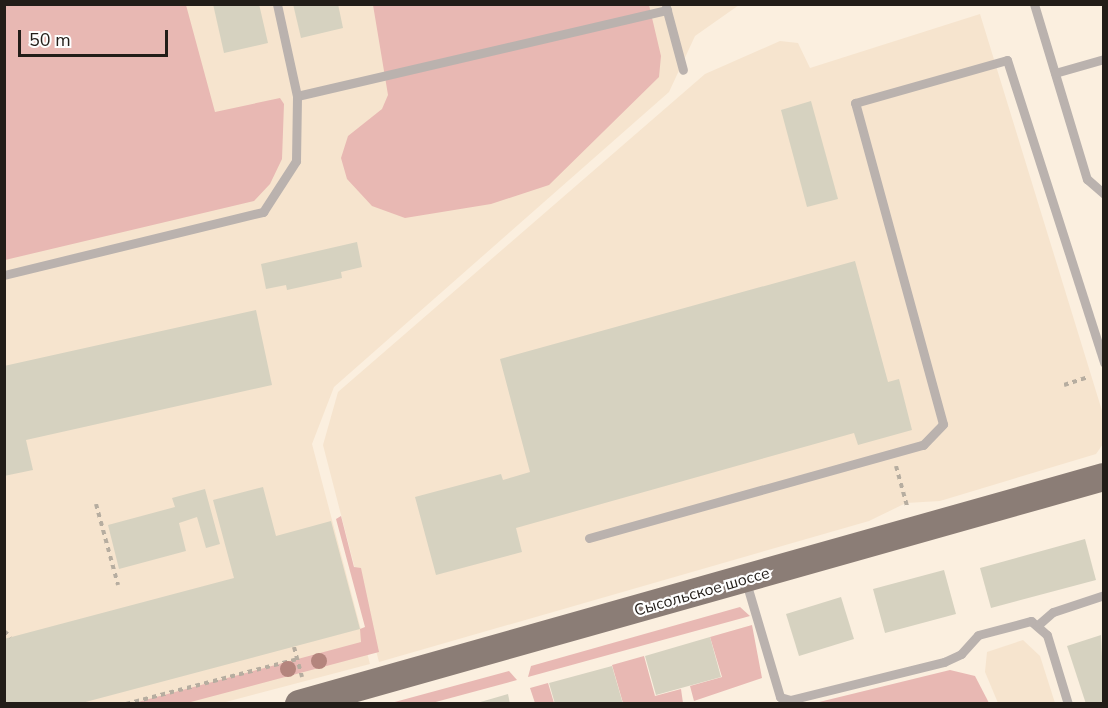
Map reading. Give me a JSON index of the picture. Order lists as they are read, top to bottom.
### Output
{
  "streets": {
    "main road": ["Сысольское шоссе"]
  },
  "scale_bar": "50 m"
}
